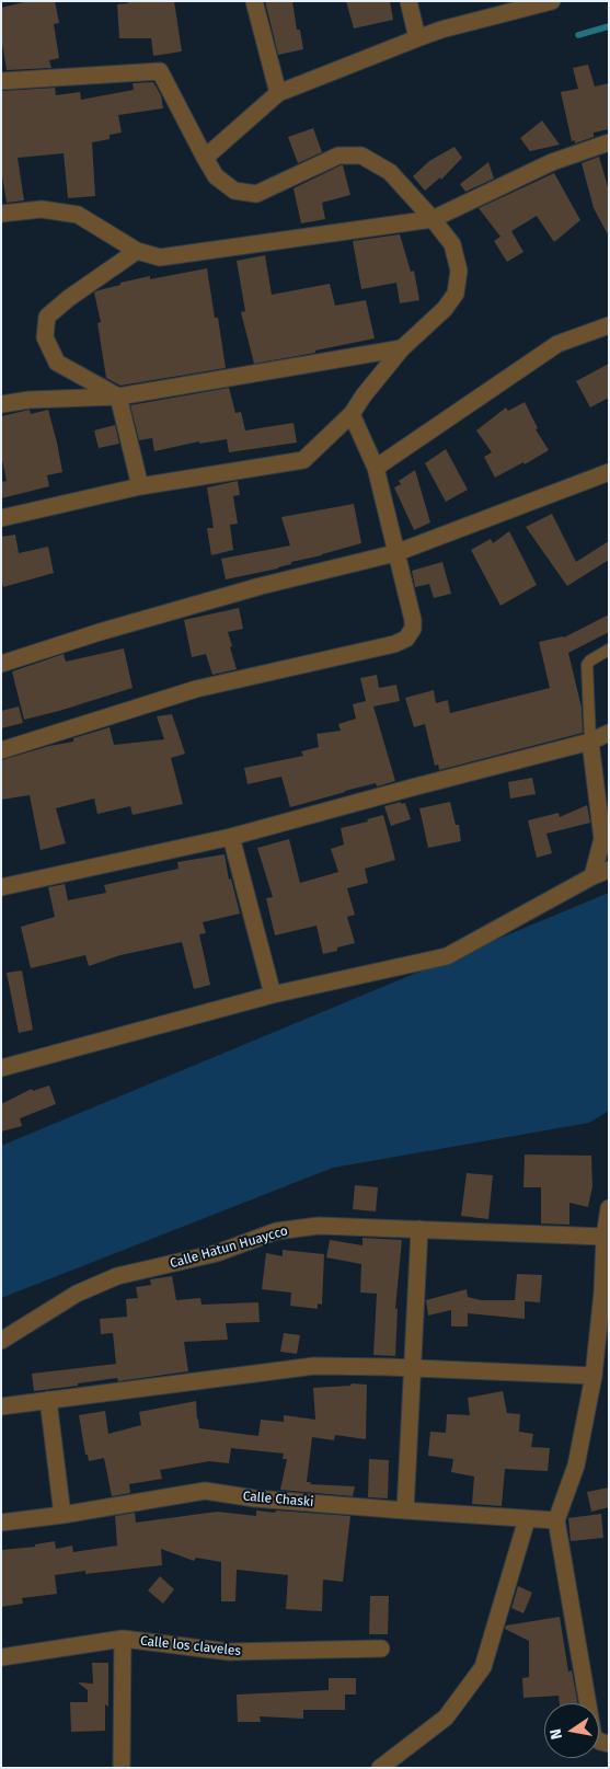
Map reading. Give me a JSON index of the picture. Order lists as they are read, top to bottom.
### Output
{
  "streets": {
    "street": ["Calle Hatun Huaycco", "Calle Chaski", "Calle los claveles"]
  },
  "north": "left"
}
